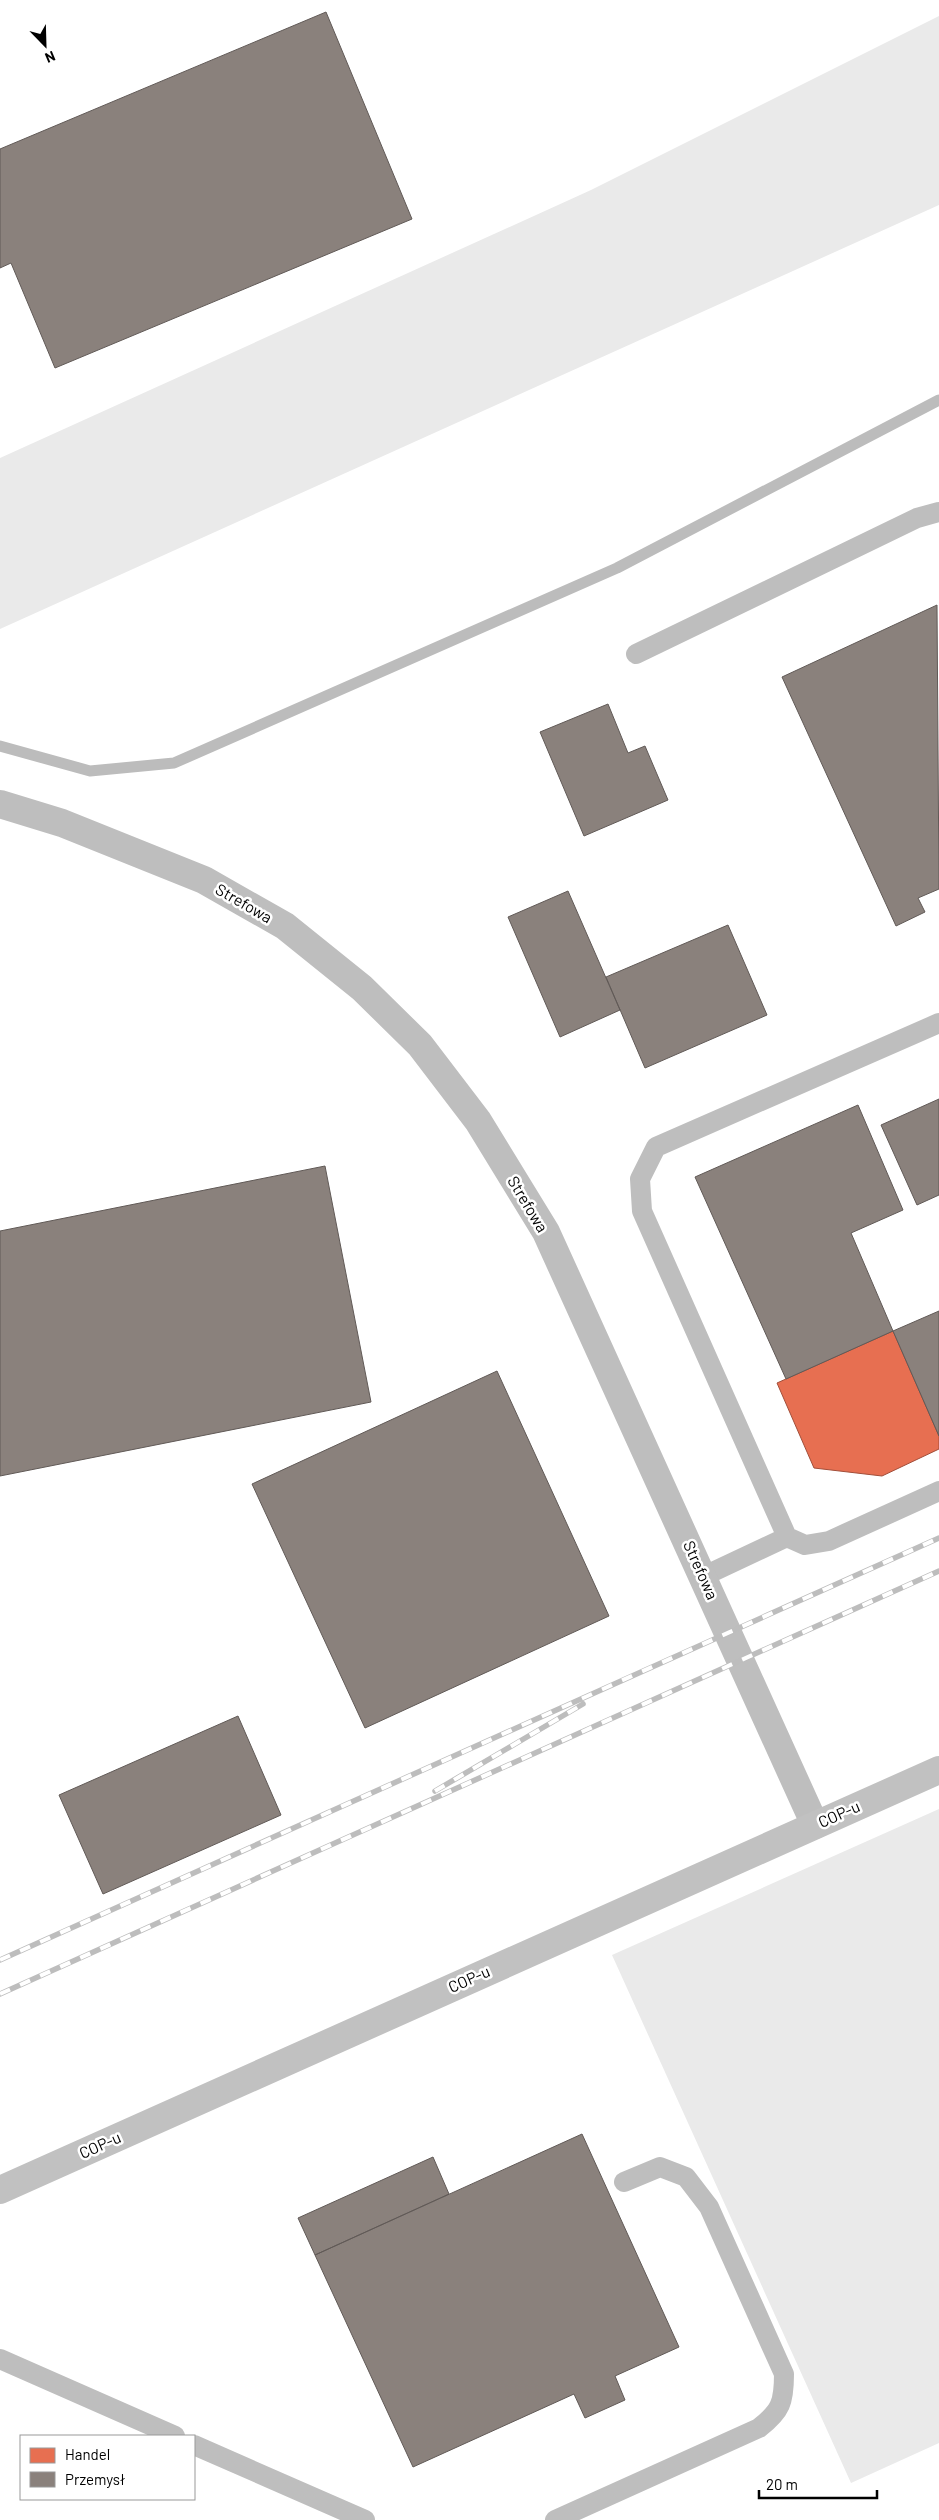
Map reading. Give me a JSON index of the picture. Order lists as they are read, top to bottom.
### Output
{
  "streets": {
    "main road": ["COP-u"],
    "street": ["Strefowa"]
  },
  "crossings": [
    ["Strefowa", "COP-u"]
  ],
  "legend": ["Handel", "Przemysł"],
  "scale_bar": "20 m",
  "north": "bottom right"
}
